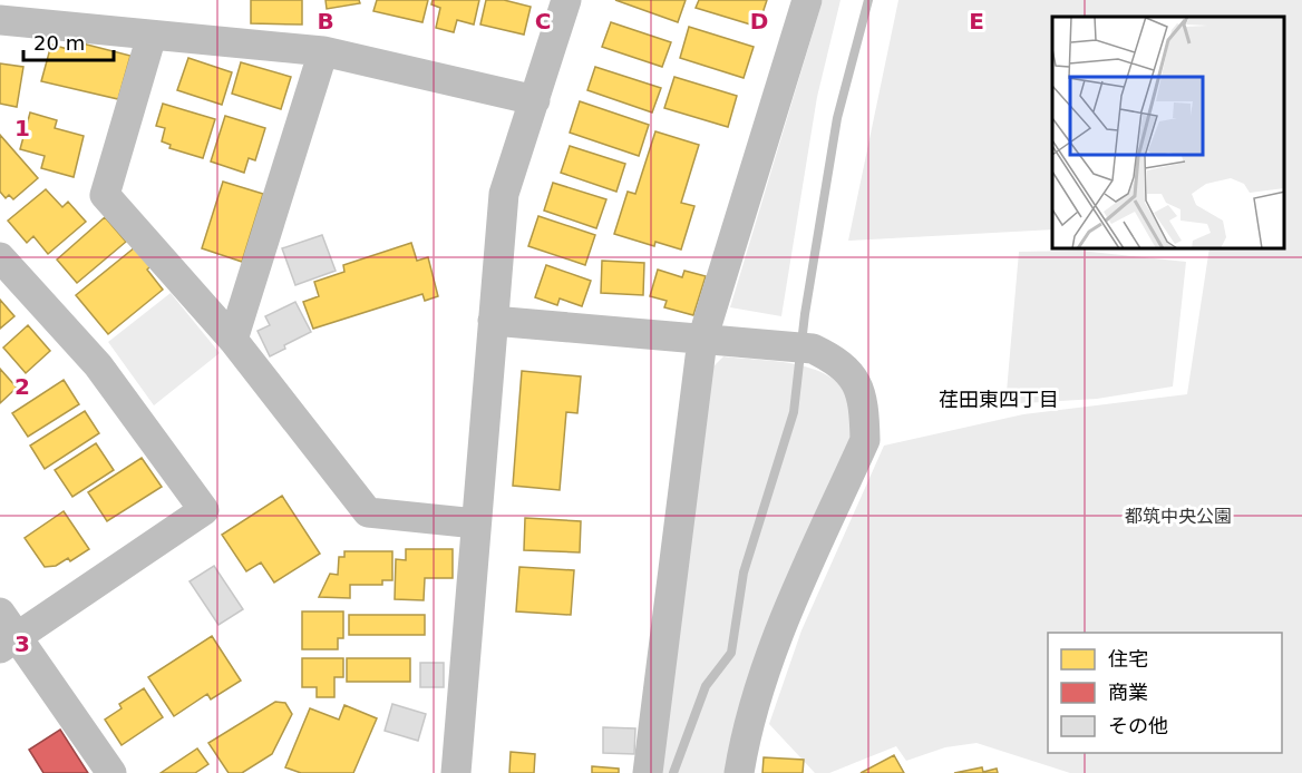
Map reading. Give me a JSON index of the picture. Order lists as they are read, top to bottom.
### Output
{
  "districts": ["荏田東四丁目"],
  "parks": ["都筑中央公園"],
  "legend": ["住宅", "商業", "その他"],
  "scale_bar": "20 m",
  "grid": {
    "columns": [
      "B",
      "C",
      "D",
      "E"
    ],
    "rows": ["1", "2", "3"]
  }
}
